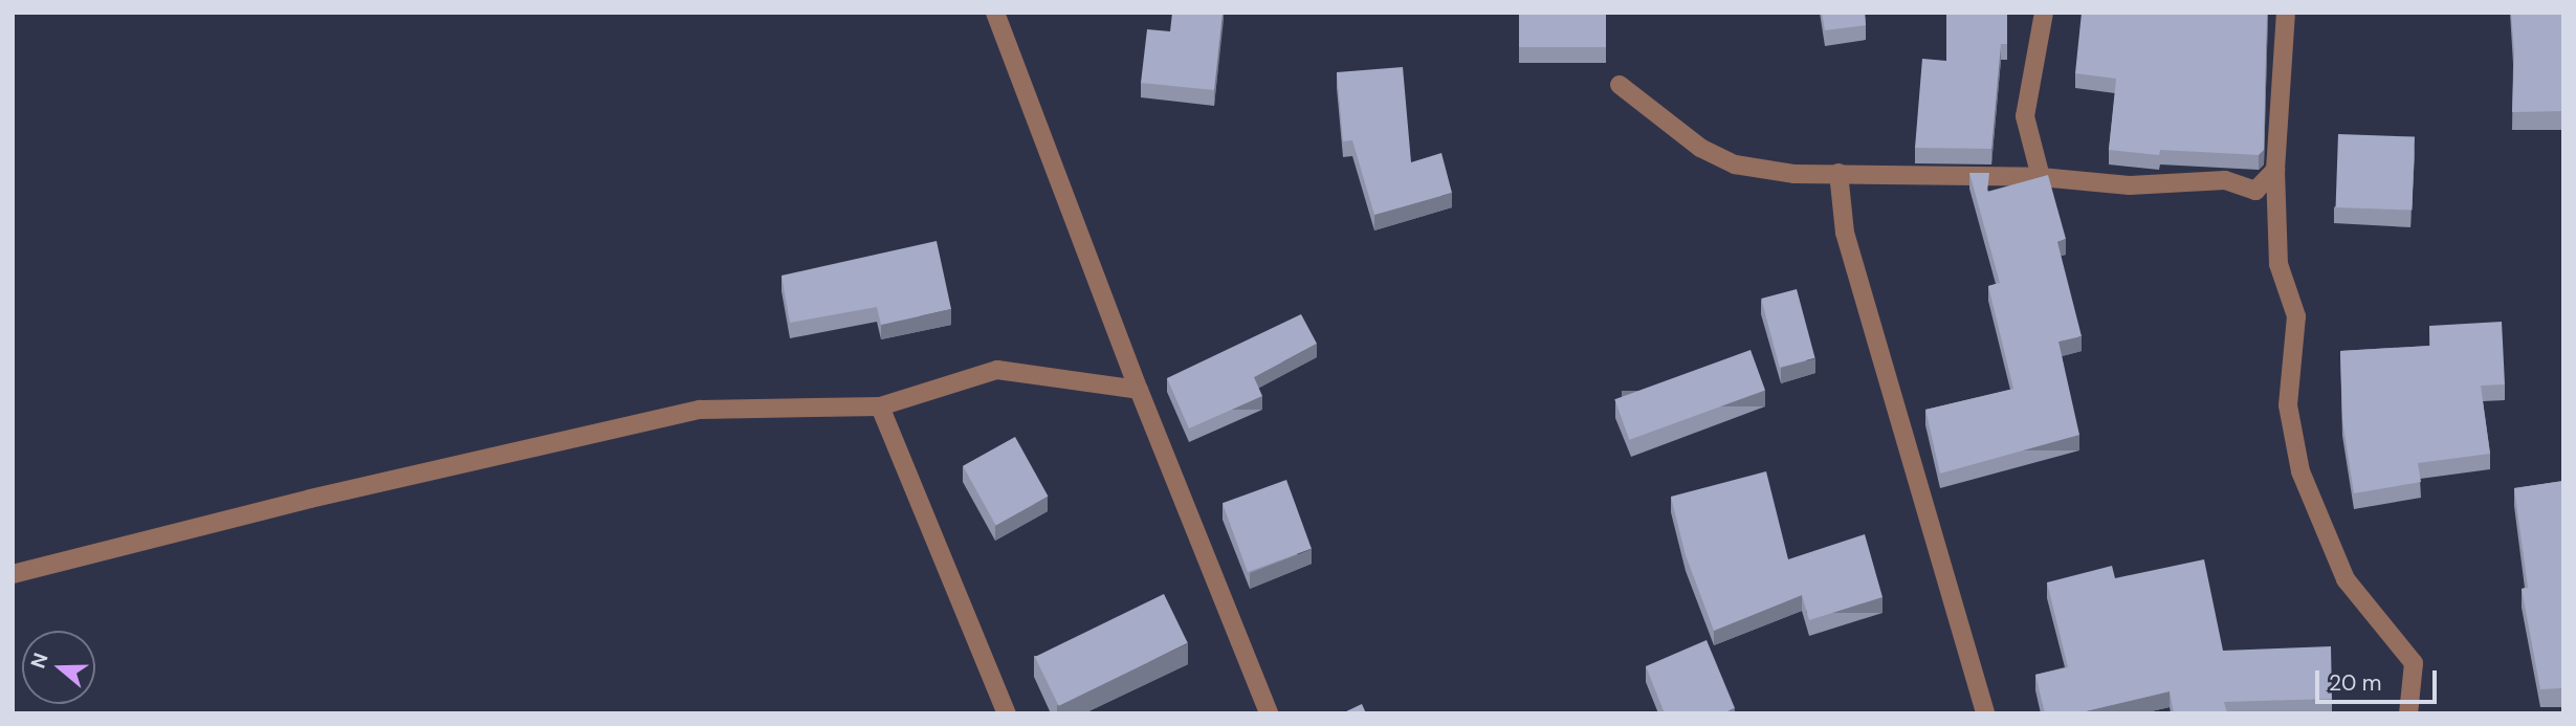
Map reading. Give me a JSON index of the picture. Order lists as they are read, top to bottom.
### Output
{
  "scale_bar": "20 m",
  "north": "left"
}
